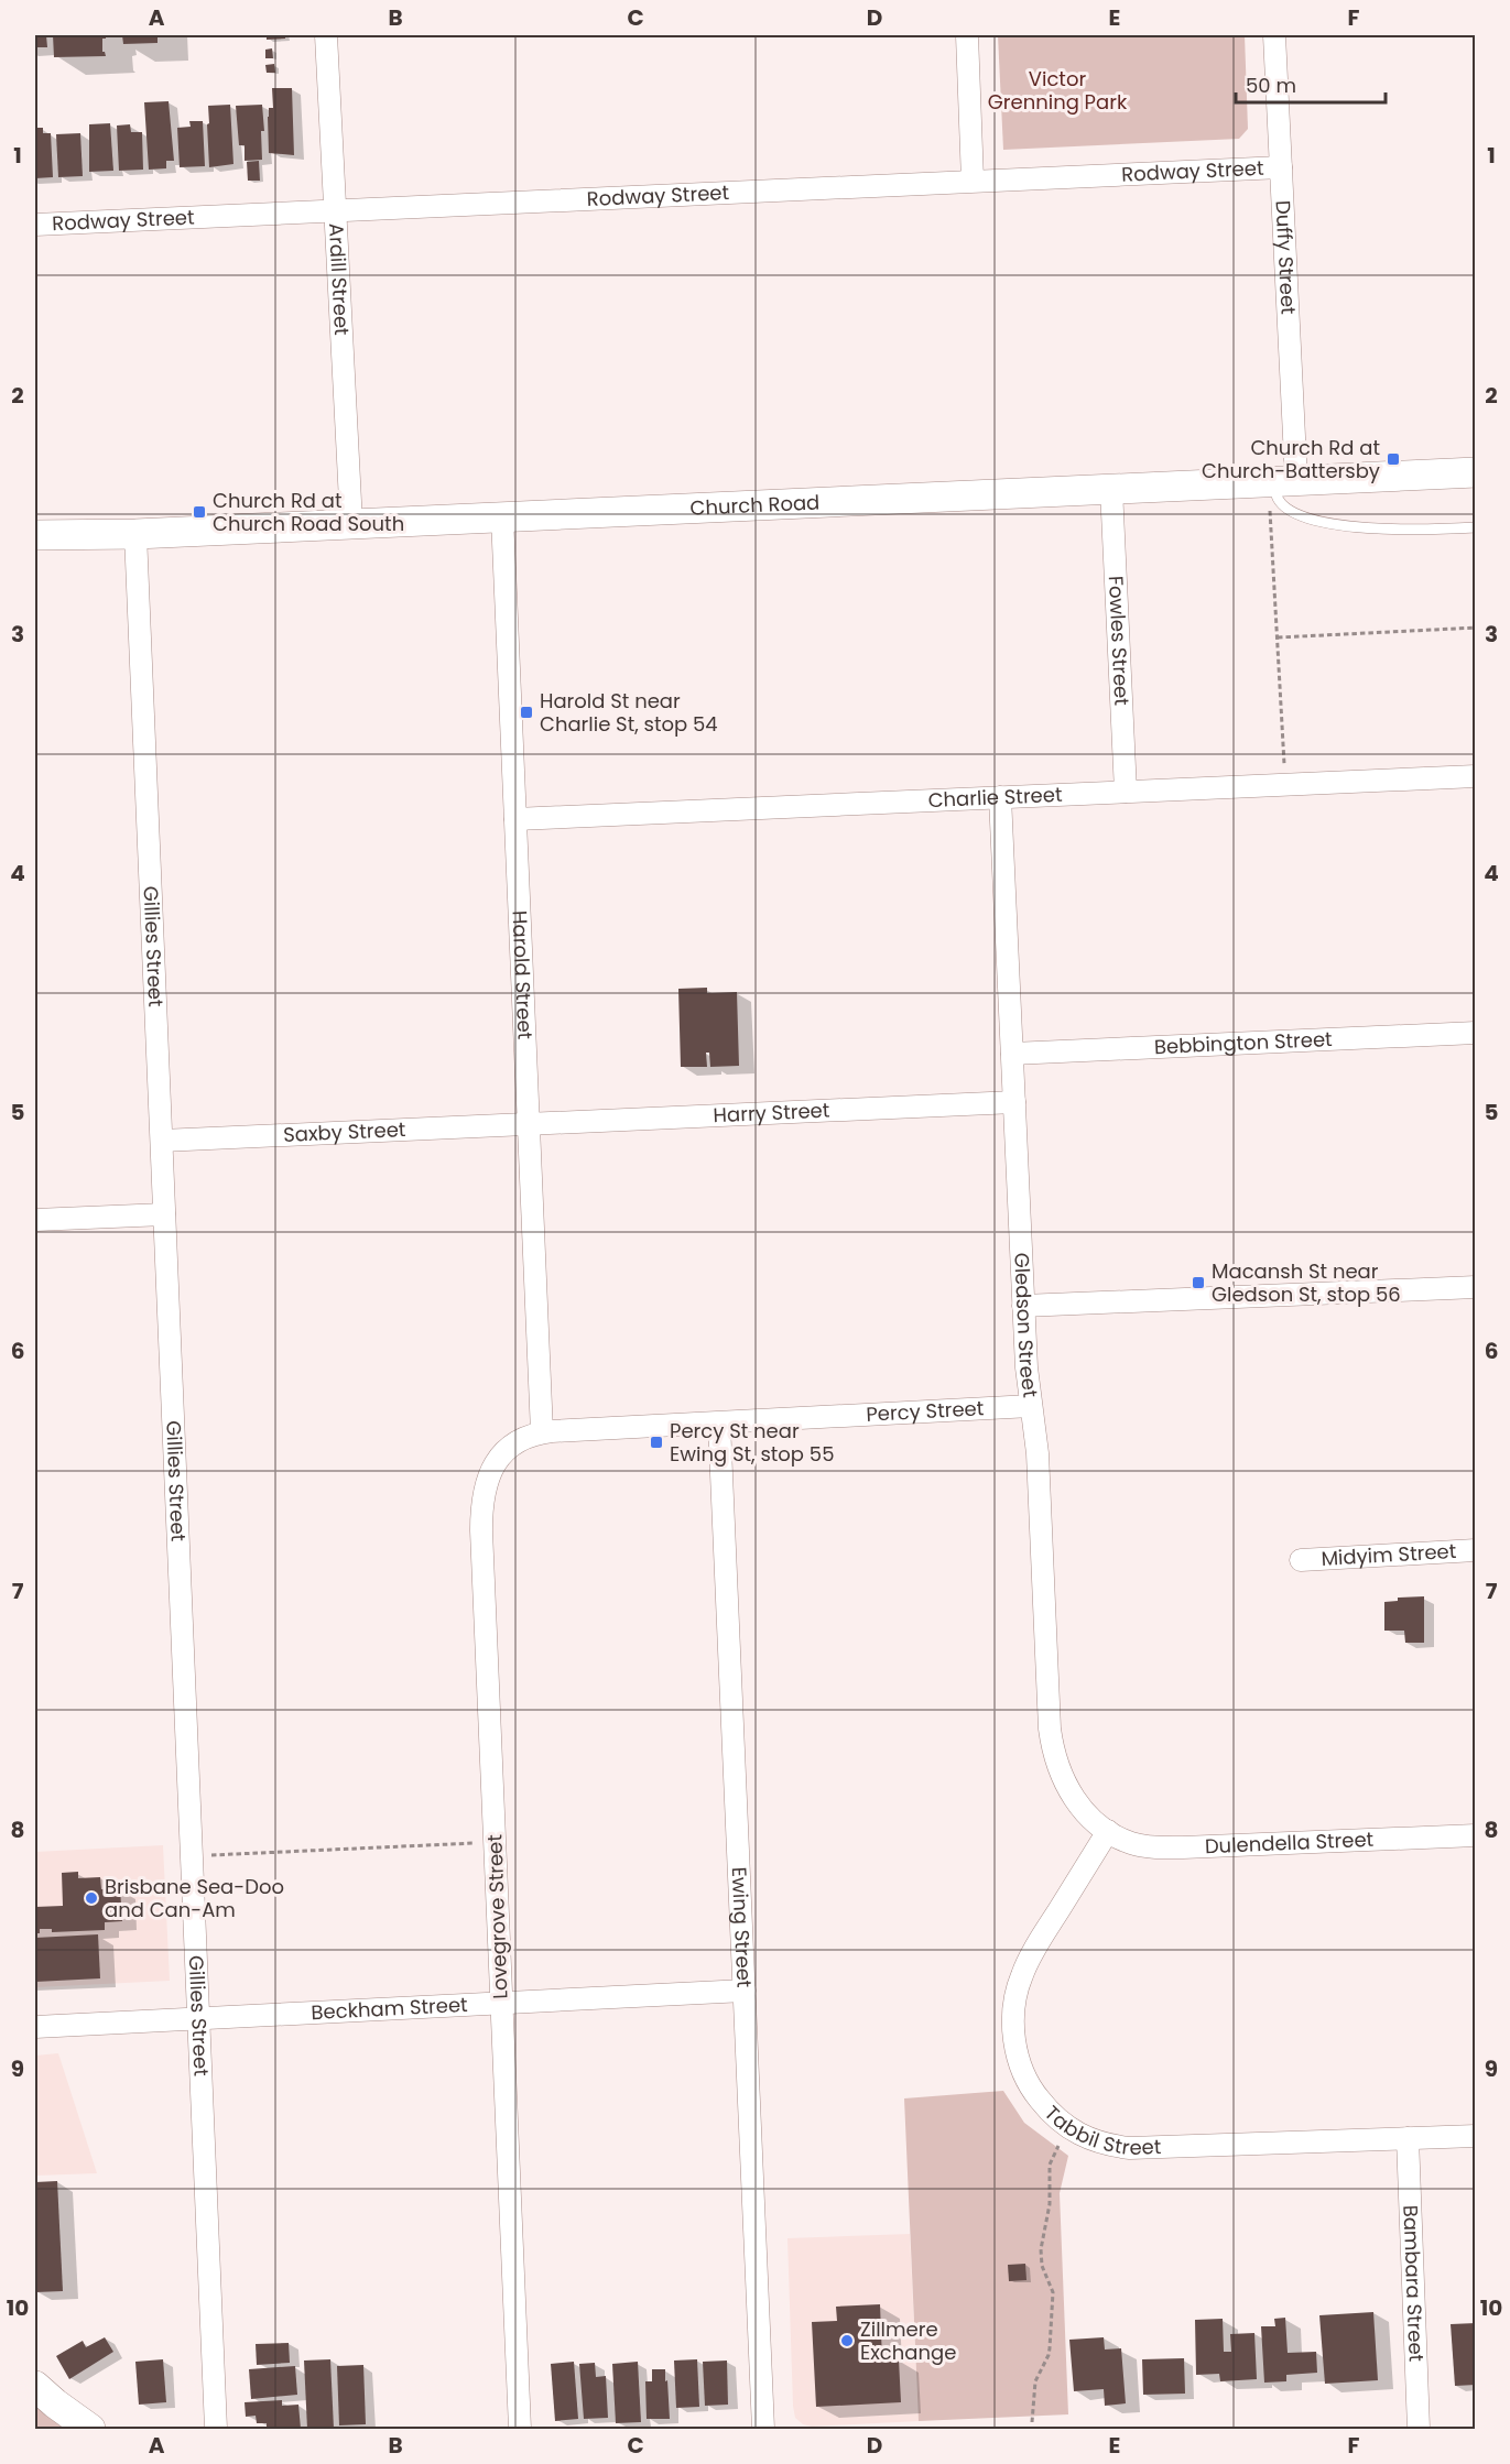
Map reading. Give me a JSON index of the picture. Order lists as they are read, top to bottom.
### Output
{
  "streets": {
    "street": [
      "Rodway Street",
      "Duffy Street",
      "Ardill Street",
      "Church Road",
      "Fowles Street",
      "Charlie Street",
      "Gillies Street",
      "Harold Street",
      "Bebbington Street",
      "Harry Street",
      "Saxby Street",
      "Gledson Street",
      "Percy Street",
      "Midyim Street",
      "Dulendella Street",
      "Lovegrove Street",
      "Ewing Street",
      "Beckham Street",
      "Tabbil Street",
      "Bambara Street"
    ]
  },
  "crossings": [
    ["Rodway Street", "Duffy Street"],
    ["Rodway Street", "Ardill Street"],
    ["Duffy Street", "Church Road"],
    ["Ardill Street", "Church Road"],
    ["Church Road", "Fowles Street"],
    ["Church Road", "Gillies Street"],
    ["Church Road", "Harold Street"],
    ["Fowles Street", "Charlie Street"],
    ["Charlie Street", "Harold Street"],
    ["Charlie Street", "Gledson Street"],
    ["Gillies Street", "Saxby Street"],
    ["Gillies Street", "Beckham Street"],
    ["Harold Street", "Harry Street"],
    ["Harold Street", "Saxby Street"],
    ["Harold Street", "Percy Street"],
    ["Harold Street", "Lovegrove Street"],
    ["Bebbington Street", "Gledson Street"],
    ["Harry Street", "Saxby Street"],
    ["Harry Street", "Gledson Street"],
    ["Gledson Street", "Percy Street"],
    ["Gledson Street", "Dulendella Street"],
    ["Gledson Street", "Tabbil Street"],
    ["Percy Street", "Lovegrove Street"],
    ["Percy Street", "Ewing Street"],
    ["Dulendella Street", "Tabbil Street"],
    ["Lovegrove Street", "Beckham Street"],
    ["Ewing Street", "Beckham Street"],
    ["Tabbil Street", "Bambara Street"]
  ],
  "parks": ["Victor Grenning Park"],
  "places": {
    "transit": [
      "Church Rd at Church-Battersby",
      "Church Rd at Church Road South",
      "Harold St near Charlie St, stop 54",
      "Macansh St near Gledson St, stop 56",
      "Percy St near Ewing St, stop 55"
    ],
    "other": ["Brisbane Sea-Doo and Can-Am", "Zillmere Exchange"]
  },
  "scale_bar": "50 m",
  "grid": {
    "columns": [
      "A",
      "B",
      "C",
      "D",
      "E",
      "F"
    ],
    "rows": [
      "1",
      "2",
      "3",
      "4",
      "5",
      "6",
      "7",
      "8",
      "9",
      "10"
    ]
  }
}
